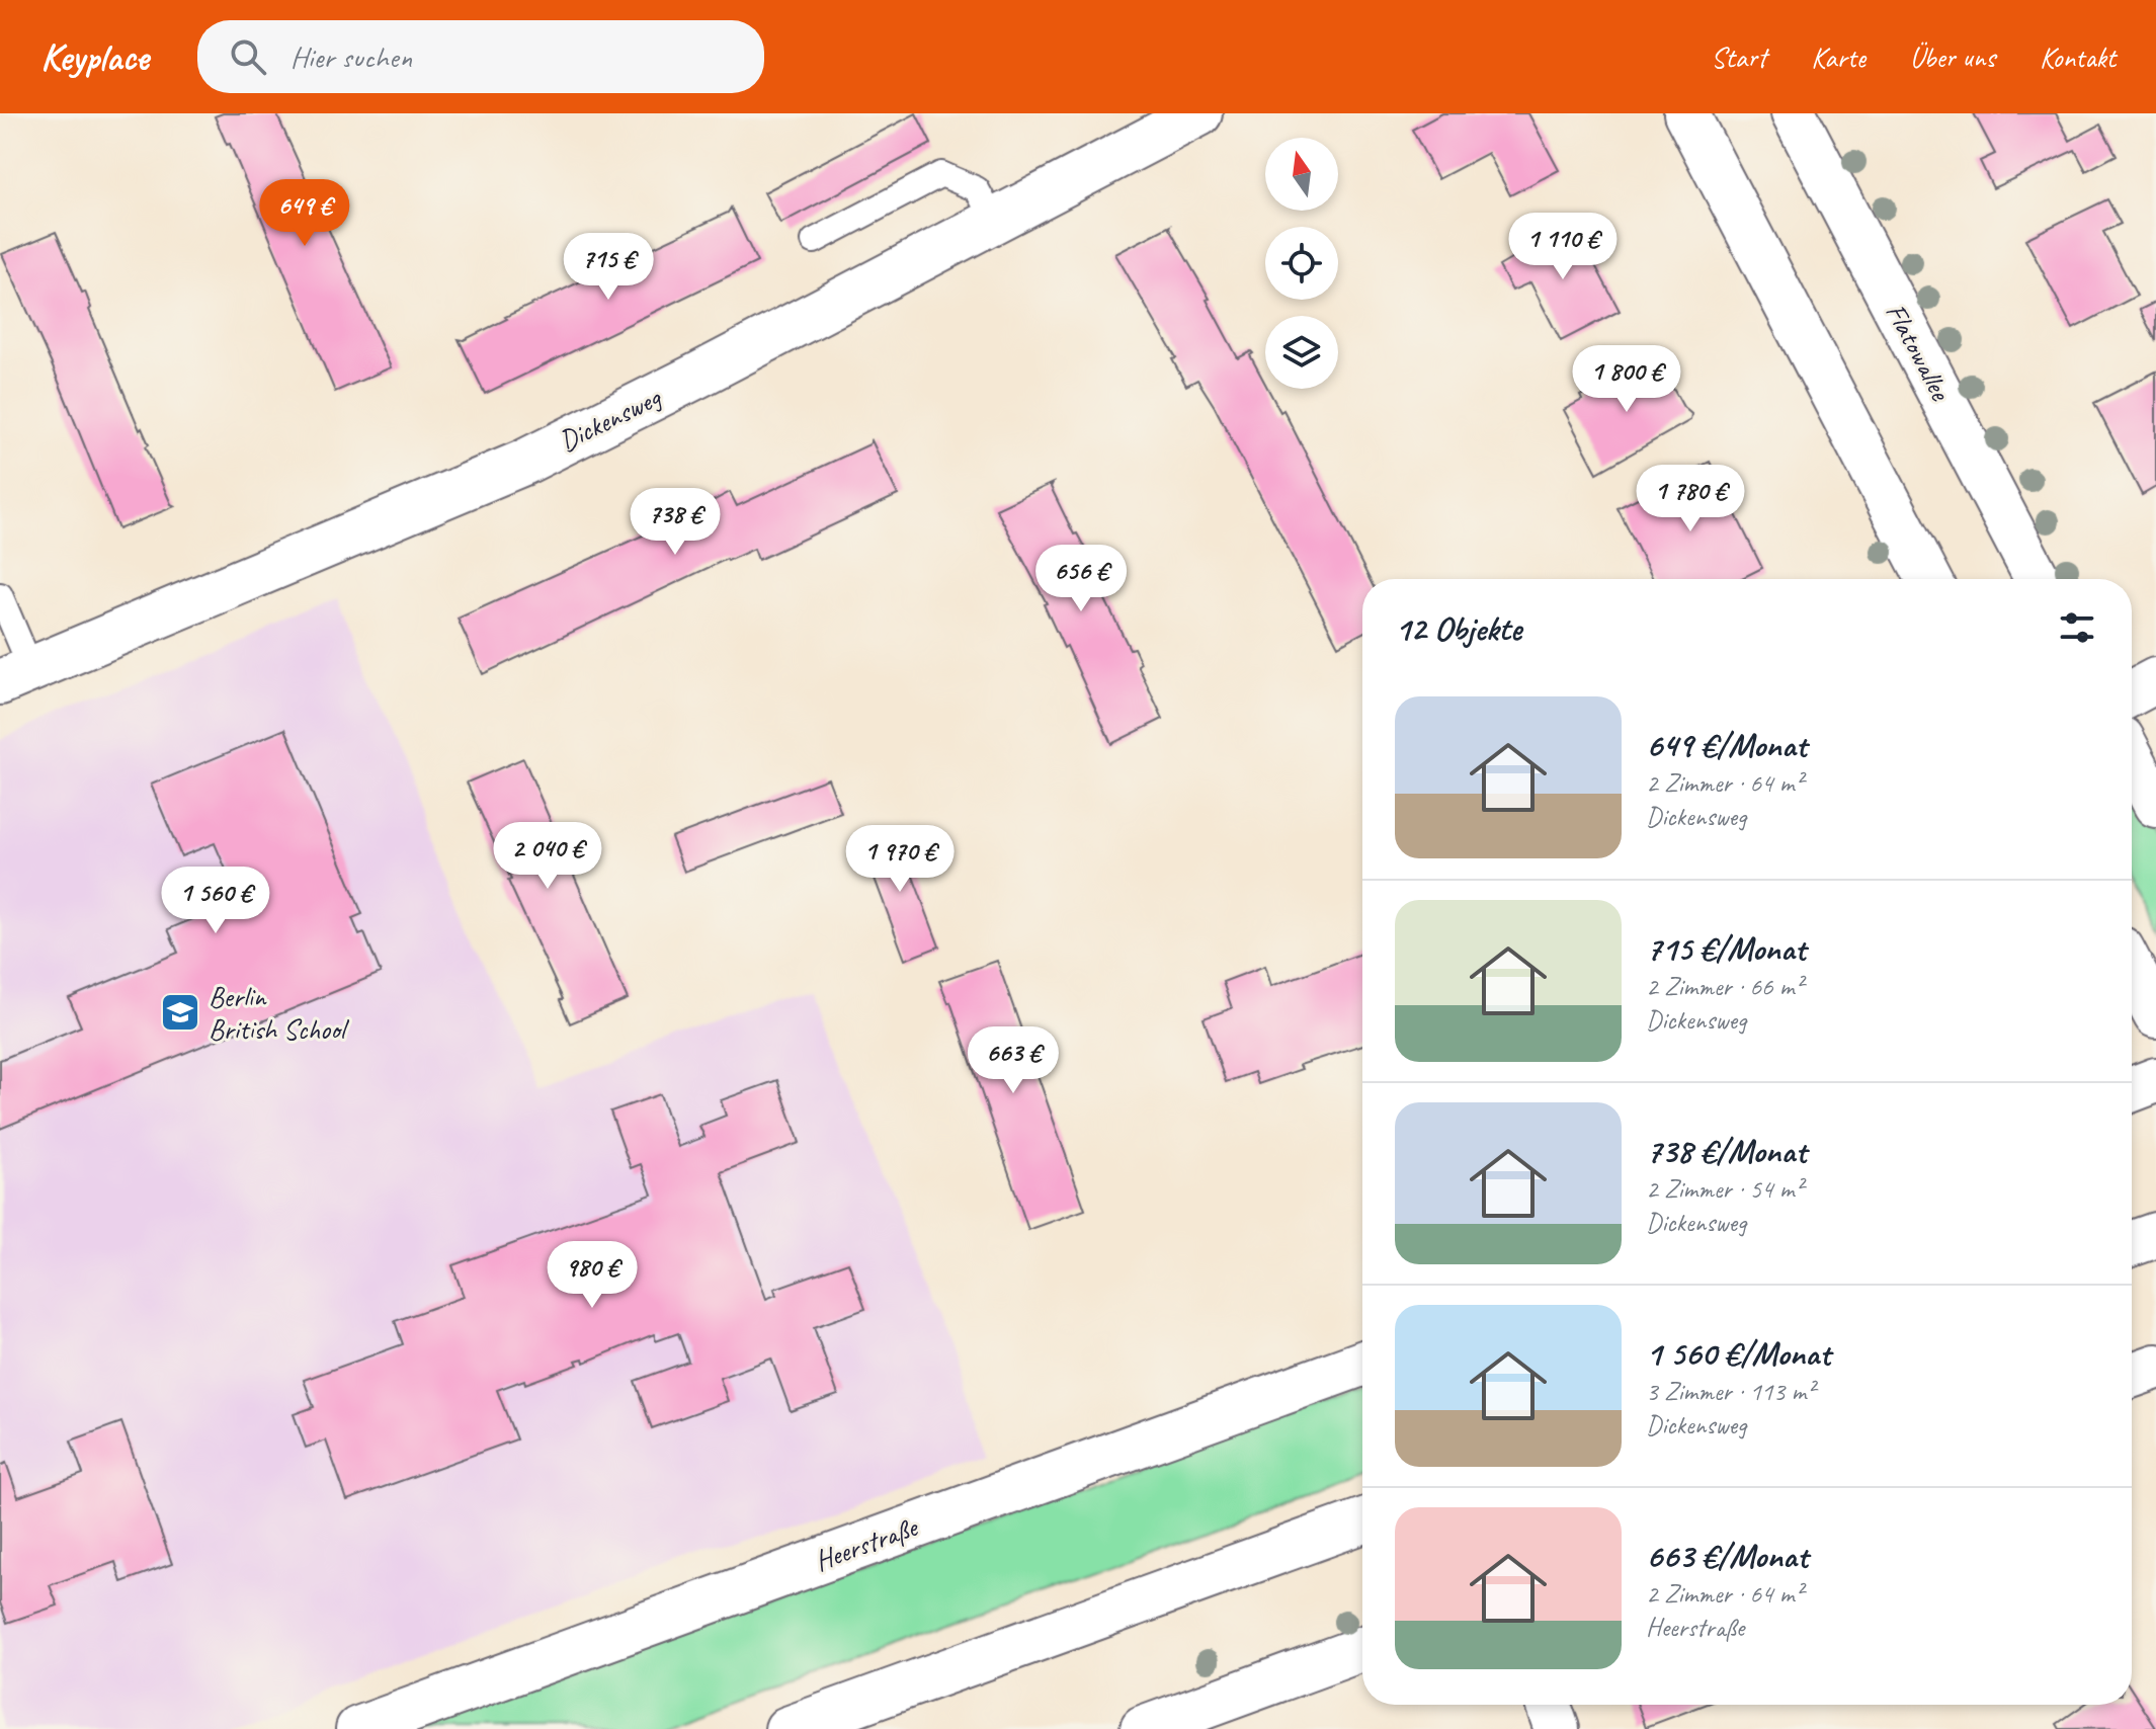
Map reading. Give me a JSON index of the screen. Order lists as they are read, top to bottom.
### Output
{
  "streets": {
    "street": ["Flatowallee", "Dickensweg", "Heerstraße"]
  },
  "places": {
    "school or university": ["Berlin British School"]
  },
  "north": "top",
  "page": {
    "header": "Keyplace",
    "search": "Hier suchen",
    "nav": [
      "Start",
      "Karte",
      "Über uns",
      "Kontakt"
    ],
    "price": [
      "649 €",
      "1 110 €",
      "715 €",
      "1 800 €",
      "1 780 €",
      "738 €",
      "656 €",
      "2 040 €",
      "1 970 €",
      "1 560 €",
      "663 €",
      "980 €"
    ],
    "heading": "12 Objekte",
    "list": [
      {
        "name": "649 €/Monat",
        "note": "2 Zimmer · 64 m² · Dickensweg"
      },
      {
        "name": "715 €/Monat",
        "note": "2 Zimmer · 66 m² · Dickensweg"
      },
      {
        "name": "738 €/Monat",
        "note": "2 Zimmer · 54 m² · Dickensweg"
      },
      {
        "name": "1 560 €/Monat",
        "note": "3 Zimmer · 113 m² · Dickensweg"
      },
      {
        "name": "663 €/Monat",
        "note": "2 Zimmer · 64 m² · Heerstraße"
      }
    ]
  }
}
